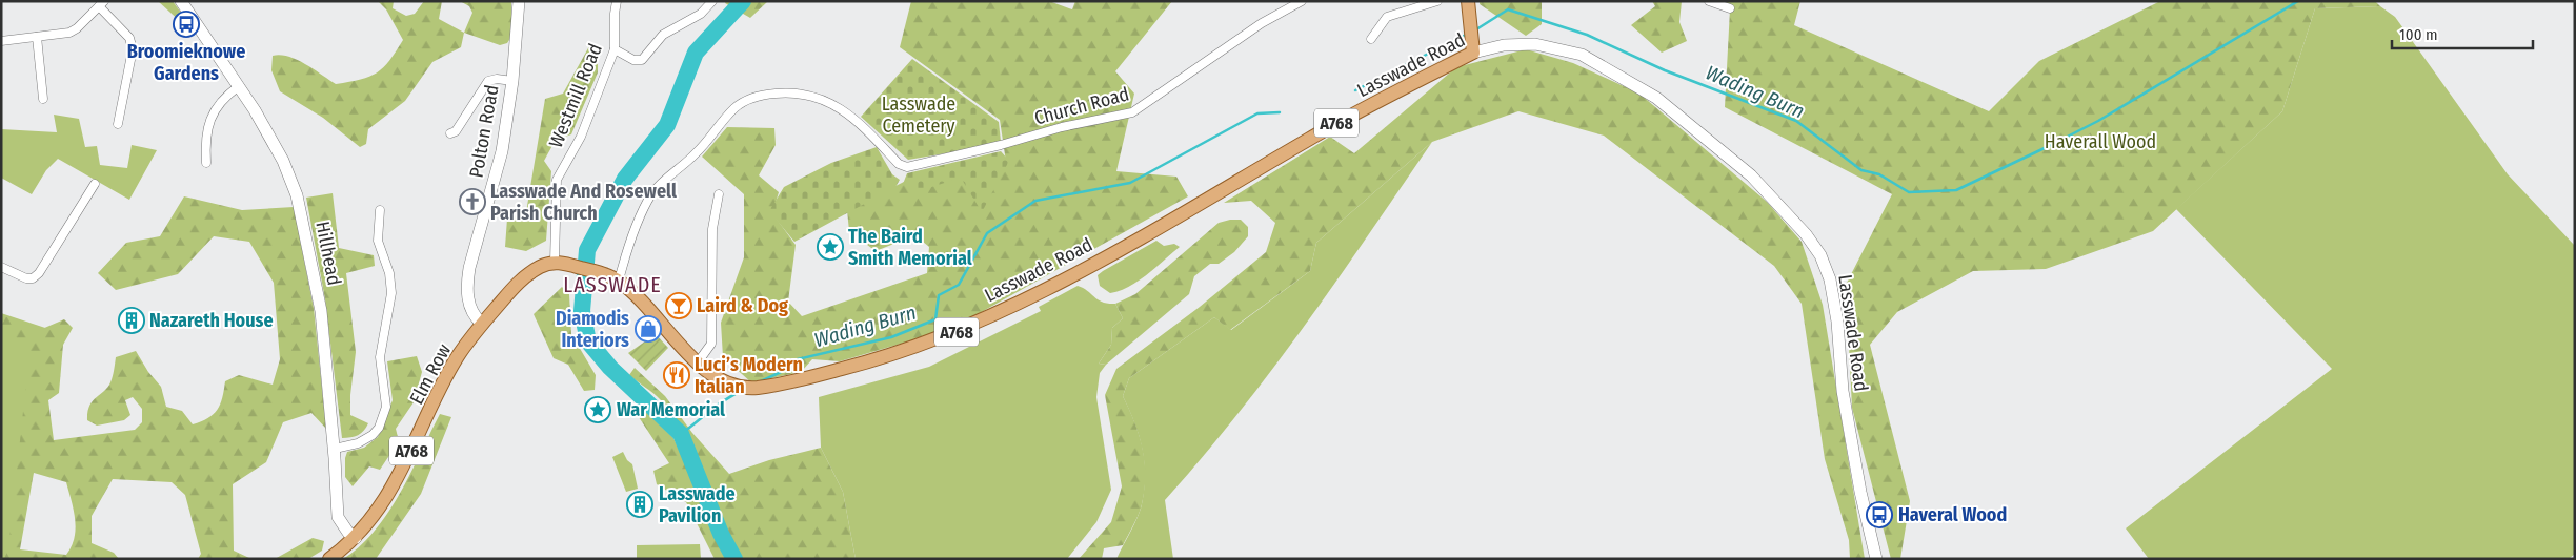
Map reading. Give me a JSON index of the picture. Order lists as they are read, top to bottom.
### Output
{
  "streets": {
    "main road": ["Lasswade Road", "A768", "Elm Row"],
    "street": [
      "Westmill Road",
      "Church Road",
      "Polton Road",
      "Hillhead"
    ]
  },
  "crossings": [
    ["Lasswade Road", "A768"],
    ["Westmill Road", "A768"],
    ["Westmill Road", "Elm Row"],
    ["Church Road", "A768"],
    ["A768", "Hillhead"],
    ["A768", "Elm Row"],
    ["Polton Road", "Elm Row"],
    ["Hillhead", "Elm Row"]
  ],
  "districts": ["LASSWADE"],
  "water": ["Wading Burn"],
  "parks": ["Lasswade Cemetery", "Haverall Wood"],
  "places": {
    "bus stop": ["Broomieknowe Gardens", "Haveral Wood"],
    "church": ["Lasswade And Rosewell Parish Church"],
    "place": ["The Baird Smith Memorial", "War Memorial"],
    "bar": ["Laird & Dog"],
    "building": ["Nazareth House", "Lasswade Pavilion"],
    "shop": ["Diamodis Interiors"],
    "restaurant": ["Luci’s Modern Italian"]
  },
  "scale_bar": "100 m"
}
